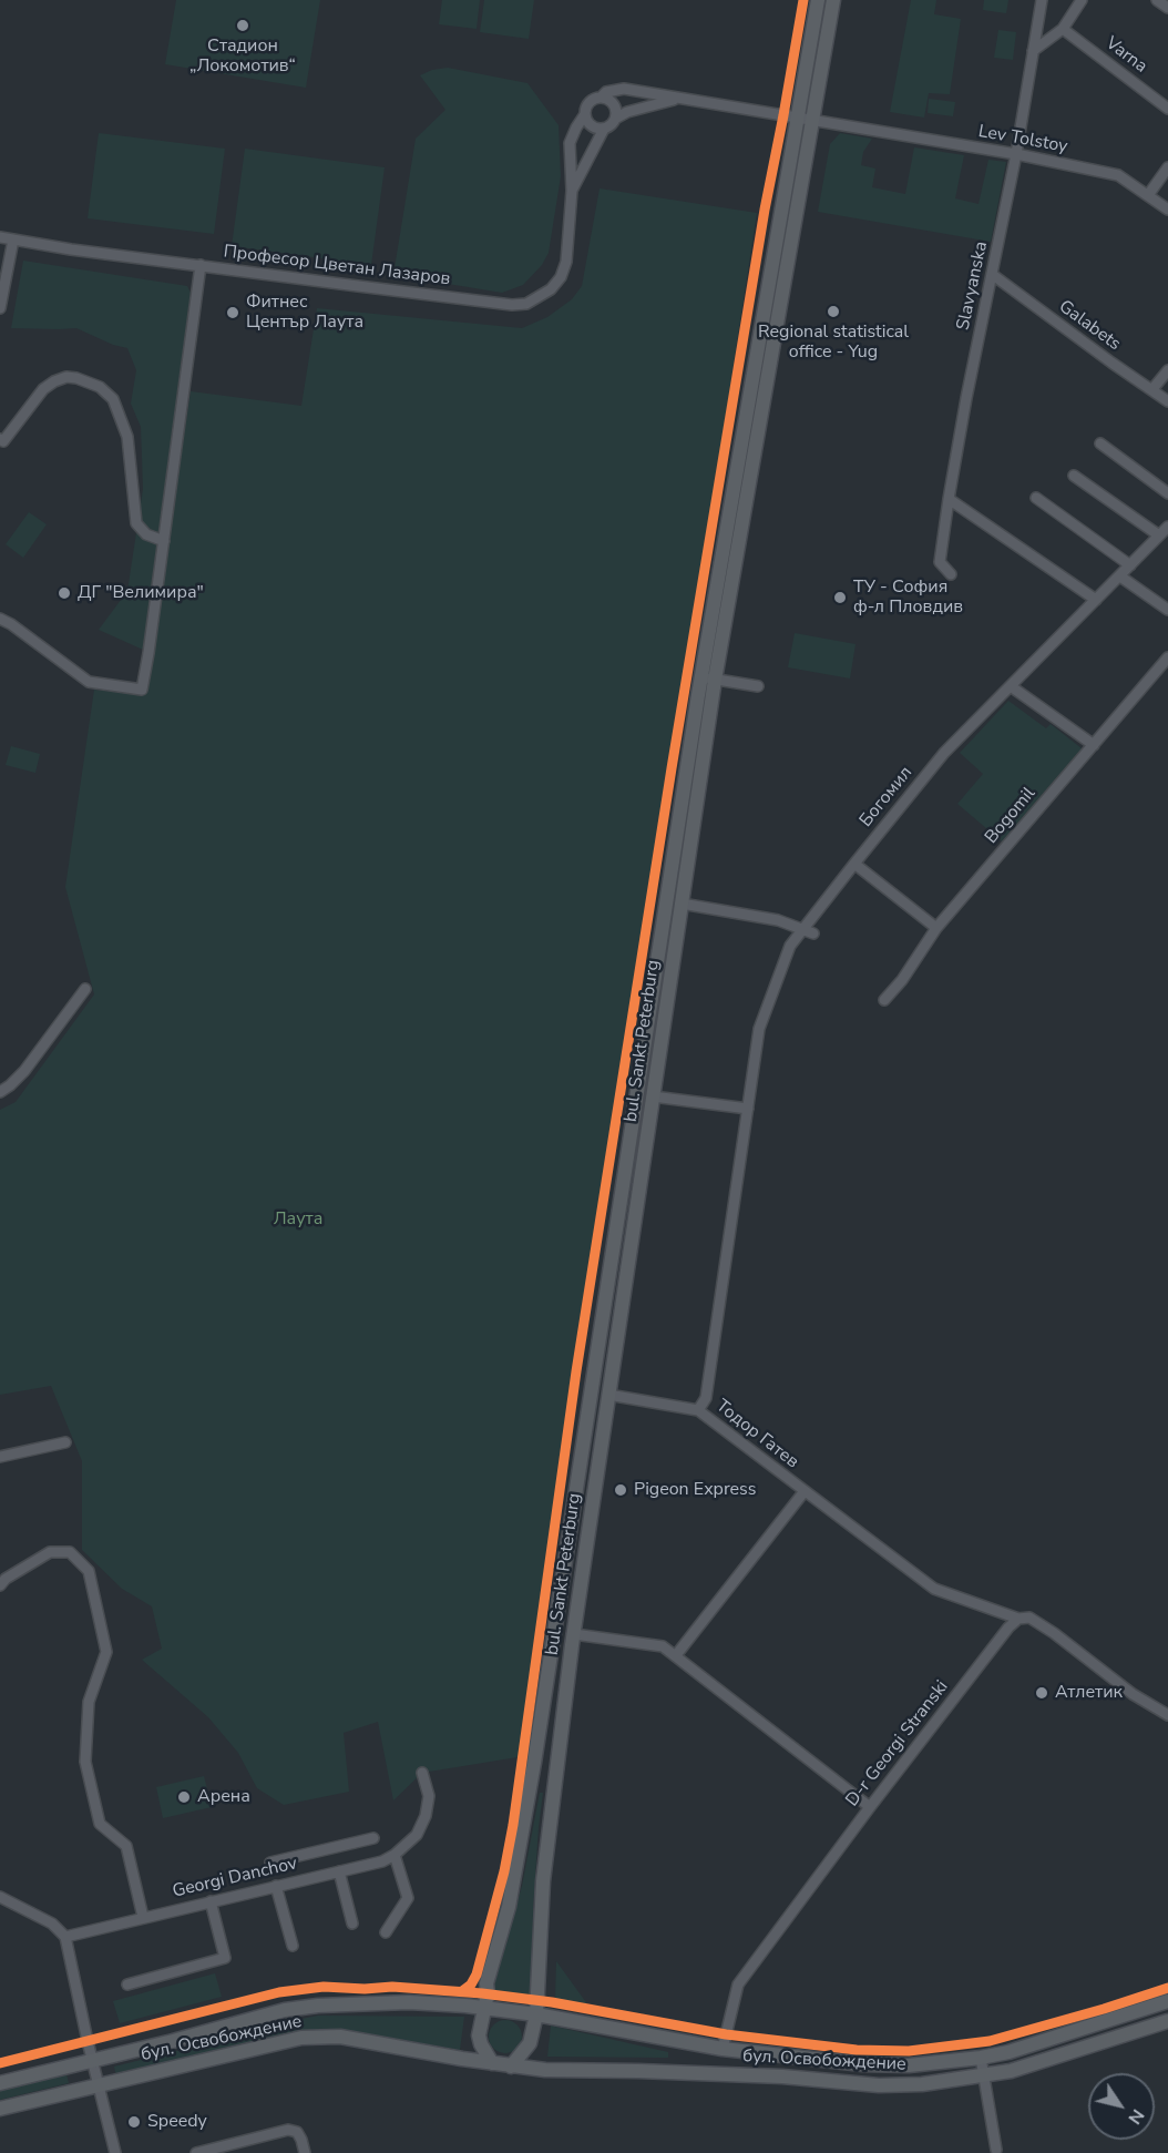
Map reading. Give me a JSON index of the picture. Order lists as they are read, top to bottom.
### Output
{
  "streets": {
    "main road": ["bul. Sankt Peterburg", "бул. Освобождение"],
    "street": [
      "Varna",
      "Lev Tolstoy",
      "Професор Цветан Лазаров",
      "Slavyanska",
      "Galabets",
      "Bogomil",
      "Тодор Гатев",
      "D-r Georgi Stranski",
      "Georgi Danchov"
    ]
  },
  "crossings": [
    ["Lev Tolstoy", "Slavyanska"],
    ["Lev Tolstoy", "bul. Sankt Peterburg"],
    ["Slavyanska", "Galabets"],
    ["bul. Sankt Peterburg", "Тодор Гатев"],
    ["bul. Sankt Peterburg", "бул. Освобождение"],
    ["Тодор Гатев", "D-r Georgi Stranski"],
    ["D-r Georgi Stranski", "бул. Освобождение"]
  ],
  "parks": ["Лаута"],
  "places": [
    "Стадион „Локомотив“",
    "Regional statistical office - Yug",
    "Фитнес Център Лаута",
    "ДГ \"Велимира\"",
    "ТУ - София ф-л Пловдив",
    "Pigeon Express",
    "Атлетик",
    "Арена",
    "Speedy"
  ],
  "north": "bottom right"
}
